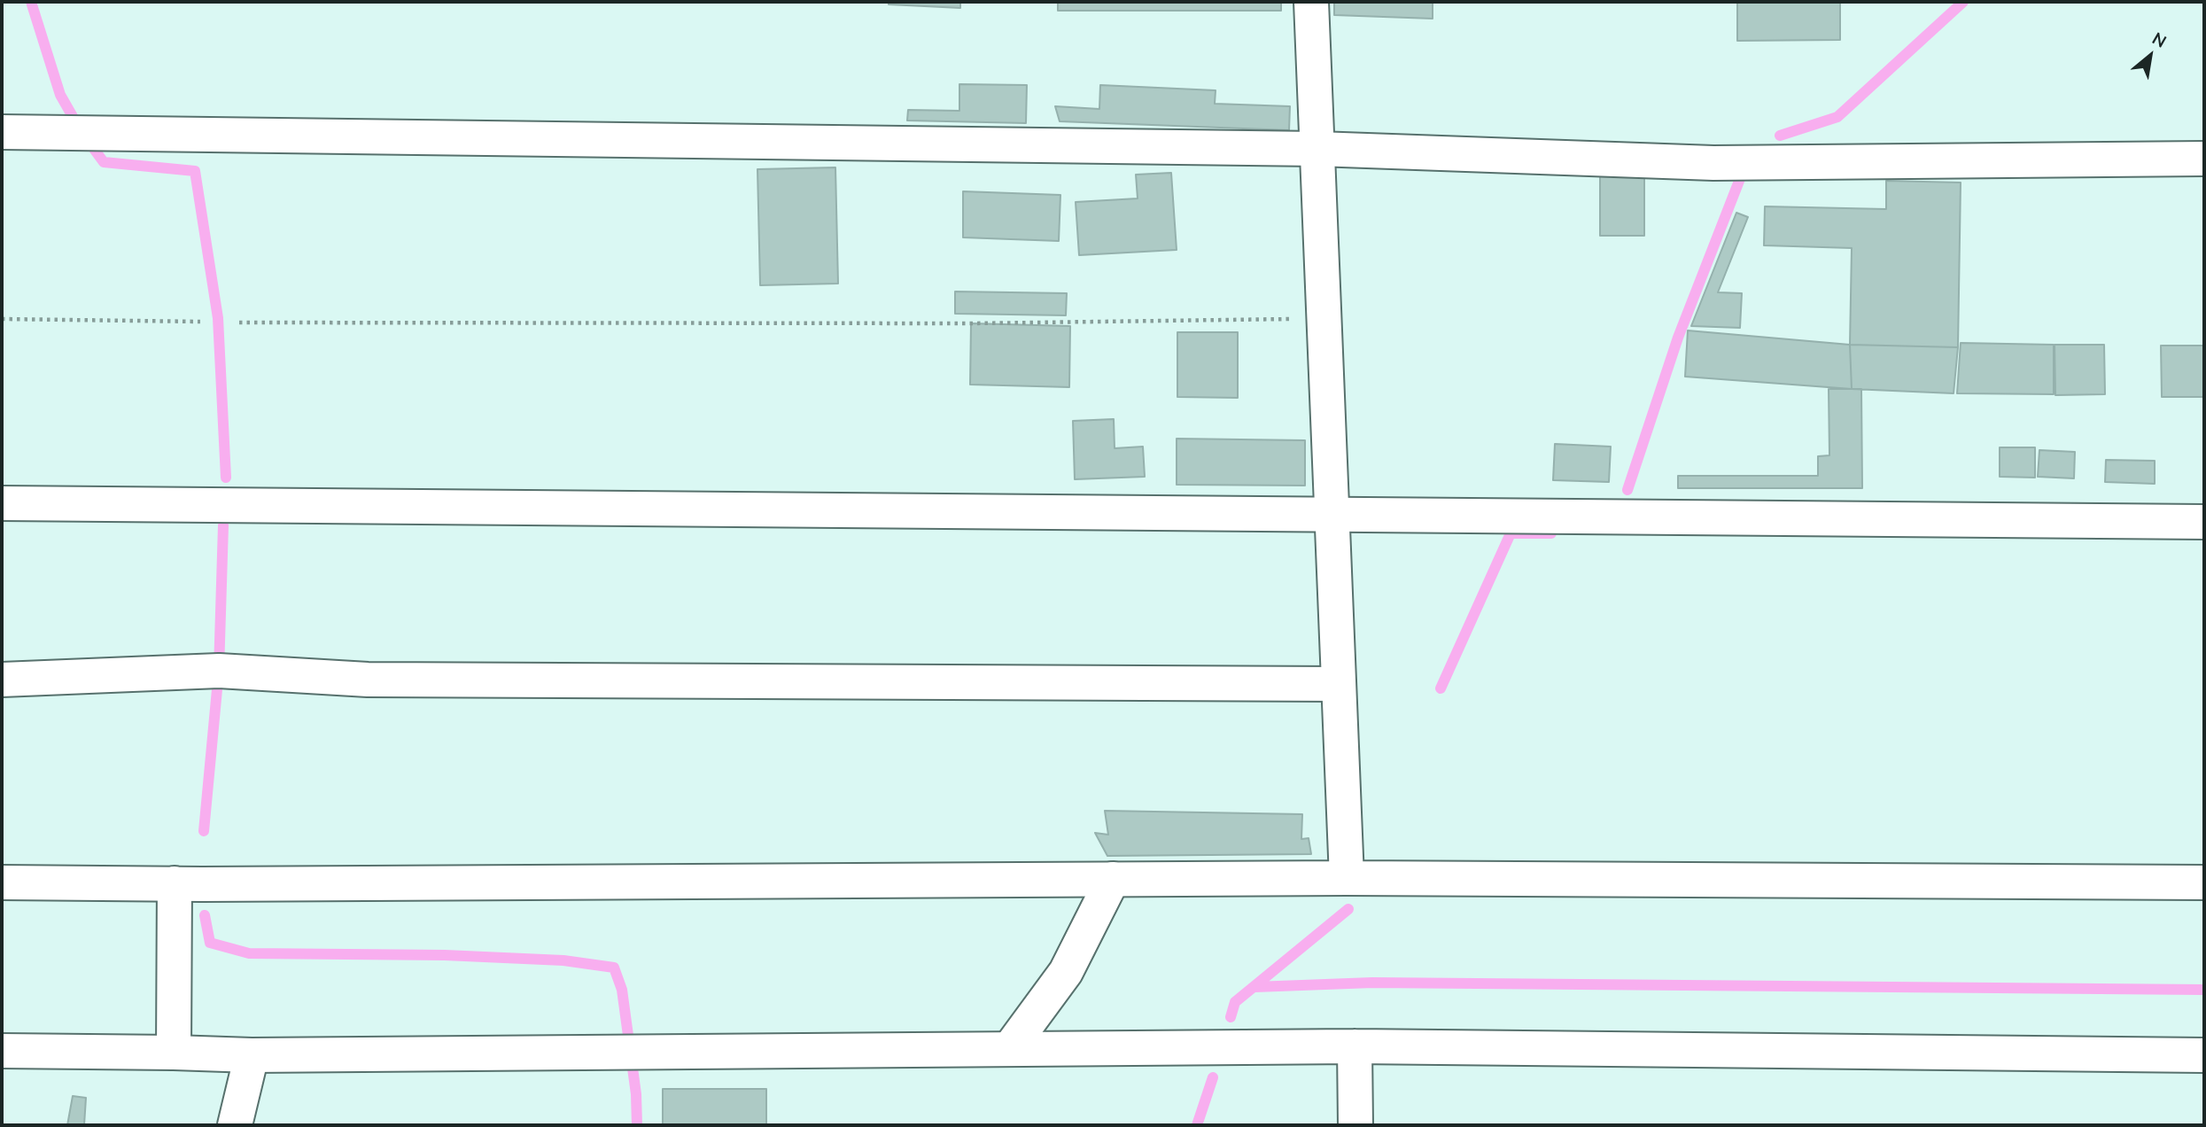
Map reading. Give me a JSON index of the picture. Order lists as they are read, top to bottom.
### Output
{
  "north": "top right"
}
